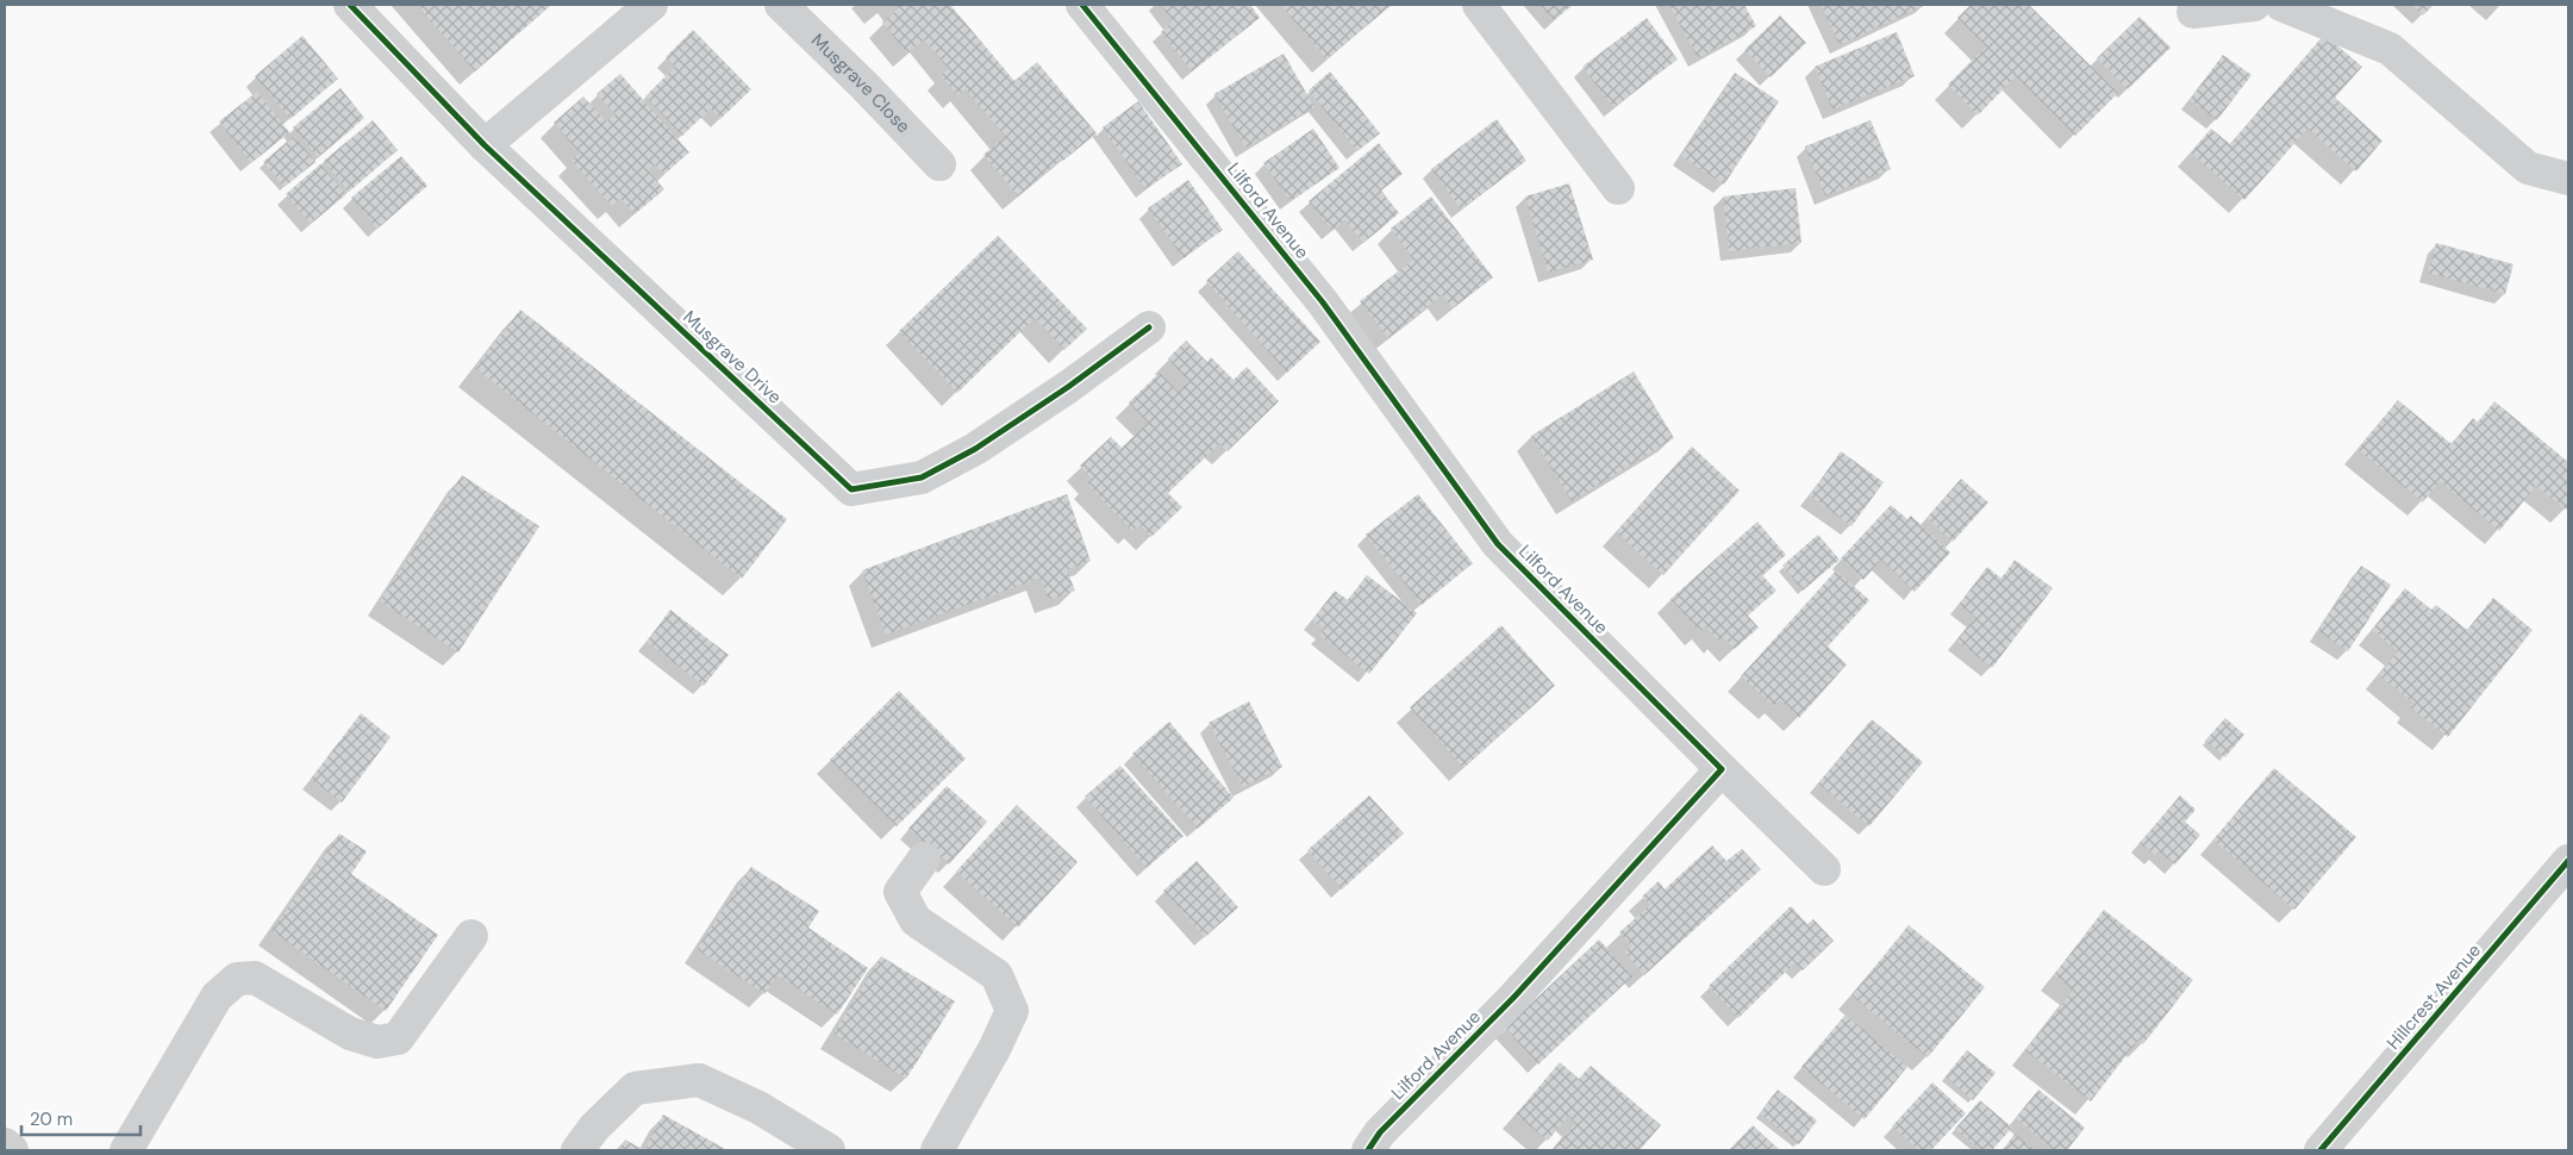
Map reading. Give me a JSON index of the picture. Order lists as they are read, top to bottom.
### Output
{
  "streets": {
    "street": [
      "Musgrave Close",
      "Lilford Avenue",
      "Musgrave Drive",
      "Hillcrest Avenue"
    ]
  },
  "scale_bar": "20 m"
}
